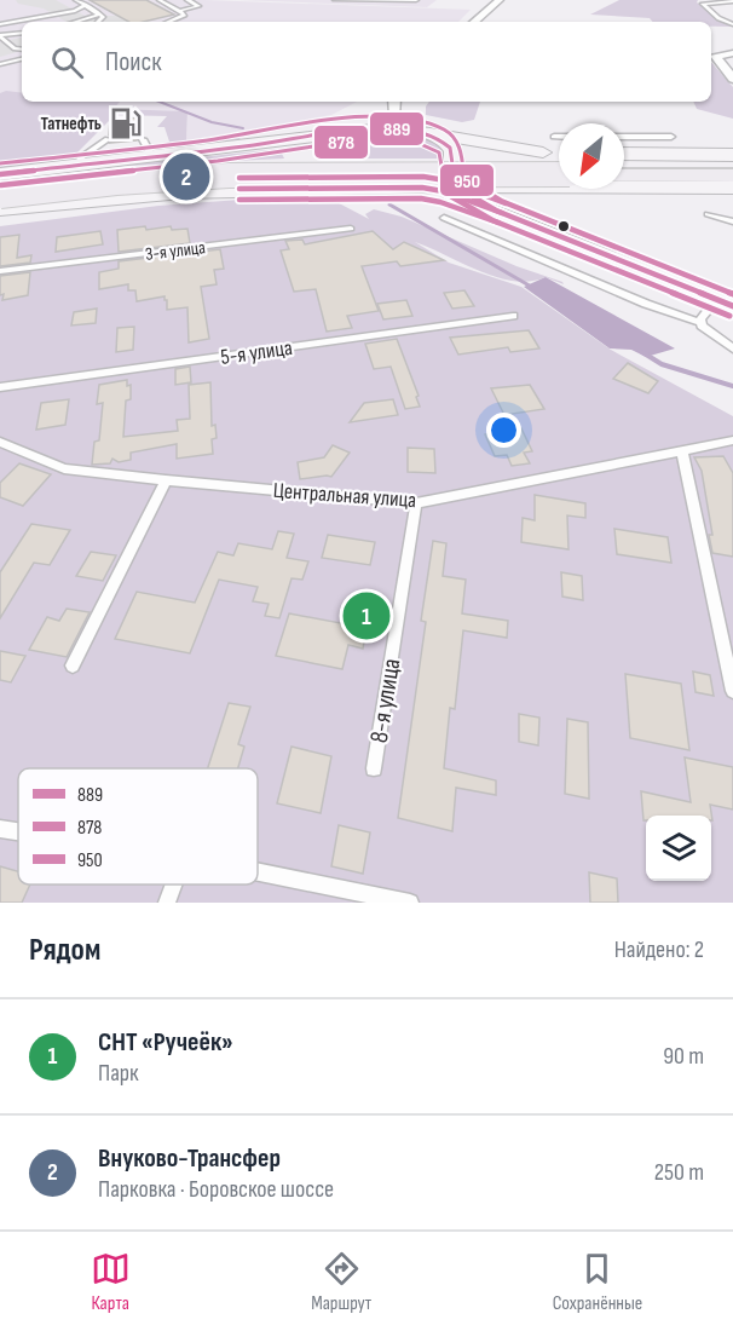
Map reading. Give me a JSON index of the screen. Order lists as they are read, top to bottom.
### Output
{
  "streets": {
    "lane": [
      "3-я улица",
      "5-я улица",
      "Центральная улица",
      "8-я улица"
    ]
  },
  "crossings": [
    ["Центральная улица", "8-я улица"]
  ],
  "places": {
    "fuel station": ["Татнефть"]
  },
  "lines": ["transit line 950", "transit line 889", "transit line 878"],
  "legend": ["889", "878", "950"],
  "north": "bottom left",
  "page": {
    "search": "Поиск",
    "pins": ["2", "1"],
    "heading": ["Рядом", "Найдено: 2"],
    "list": [
      {
        "mark": "1",
        "name": "СНТ «Ручеёк»",
        "note": "Парк",
        "value": "90 m"
      },
      {
        "mark": "2",
        "name": "Внуково-Трансфер",
        "note": "Парковка · Боровское шоссе",
        "value": "250 m"
      }
    ],
    "nav": ["Карта", "Маршрут", "Сохранённые"]
  }
}
